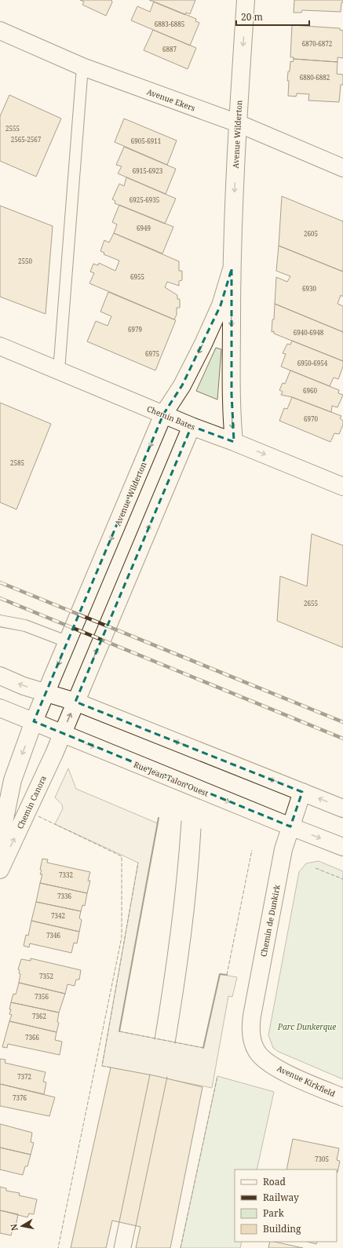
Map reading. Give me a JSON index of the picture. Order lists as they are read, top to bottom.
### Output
{
  "streets": {
    "street": [
      "Avenue Ekers",
      "Avenue Wilderton",
      "Chemin Bates",
      "Rue Jean-Talon Ouest",
      "Chemin Canora",
      "Chemin de Dunkirk",
      "Avenue Kirkfield"
    ]
  },
  "crossings": [
    ["Avenue Ekers", "Avenue Wilderton"],
    ["Avenue Wilderton", "Chemin Bates"],
    ["Avenue Wilderton", "Rue Jean-Talon Ouest"],
    ["Rue Jean-Talon Ouest", "Chemin Canora"],
    ["Rue Jean-Talon Ouest", "Chemin de Dunkirk"],
    ["Chemin de Dunkirk", "Avenue Kirkfield"]
  ],
  "parks": ["Parc Dunkerque"],
  "house_numbers": [
    "6883-6885",
    "6870-6872",
    "6887",
    "6880-6882",
    "2555",
    "2565-2567",
    "6905-6911",
    "6915-6923",
    "6925-6935",
    "6949",
    "2605",
    "2550",
    "6955",
    "6930",
    "6979",
    "6940-6948",
    "6975",
    "6950-6954",
    "6960",
    "6970",
    "2585",
    "2655",
    "7332",
    "7336",
    "7342",
    "7346",
    "7352",
    "7356",
    "7362",
    "7366",
    "7372",
    "7376",
    "7305"
  ],
  "legend": [
    "Road",
    "Railway",
    "Park",
    "Building"
  ],
  "scale_bar": "20 m",
  "north": "left"
}
